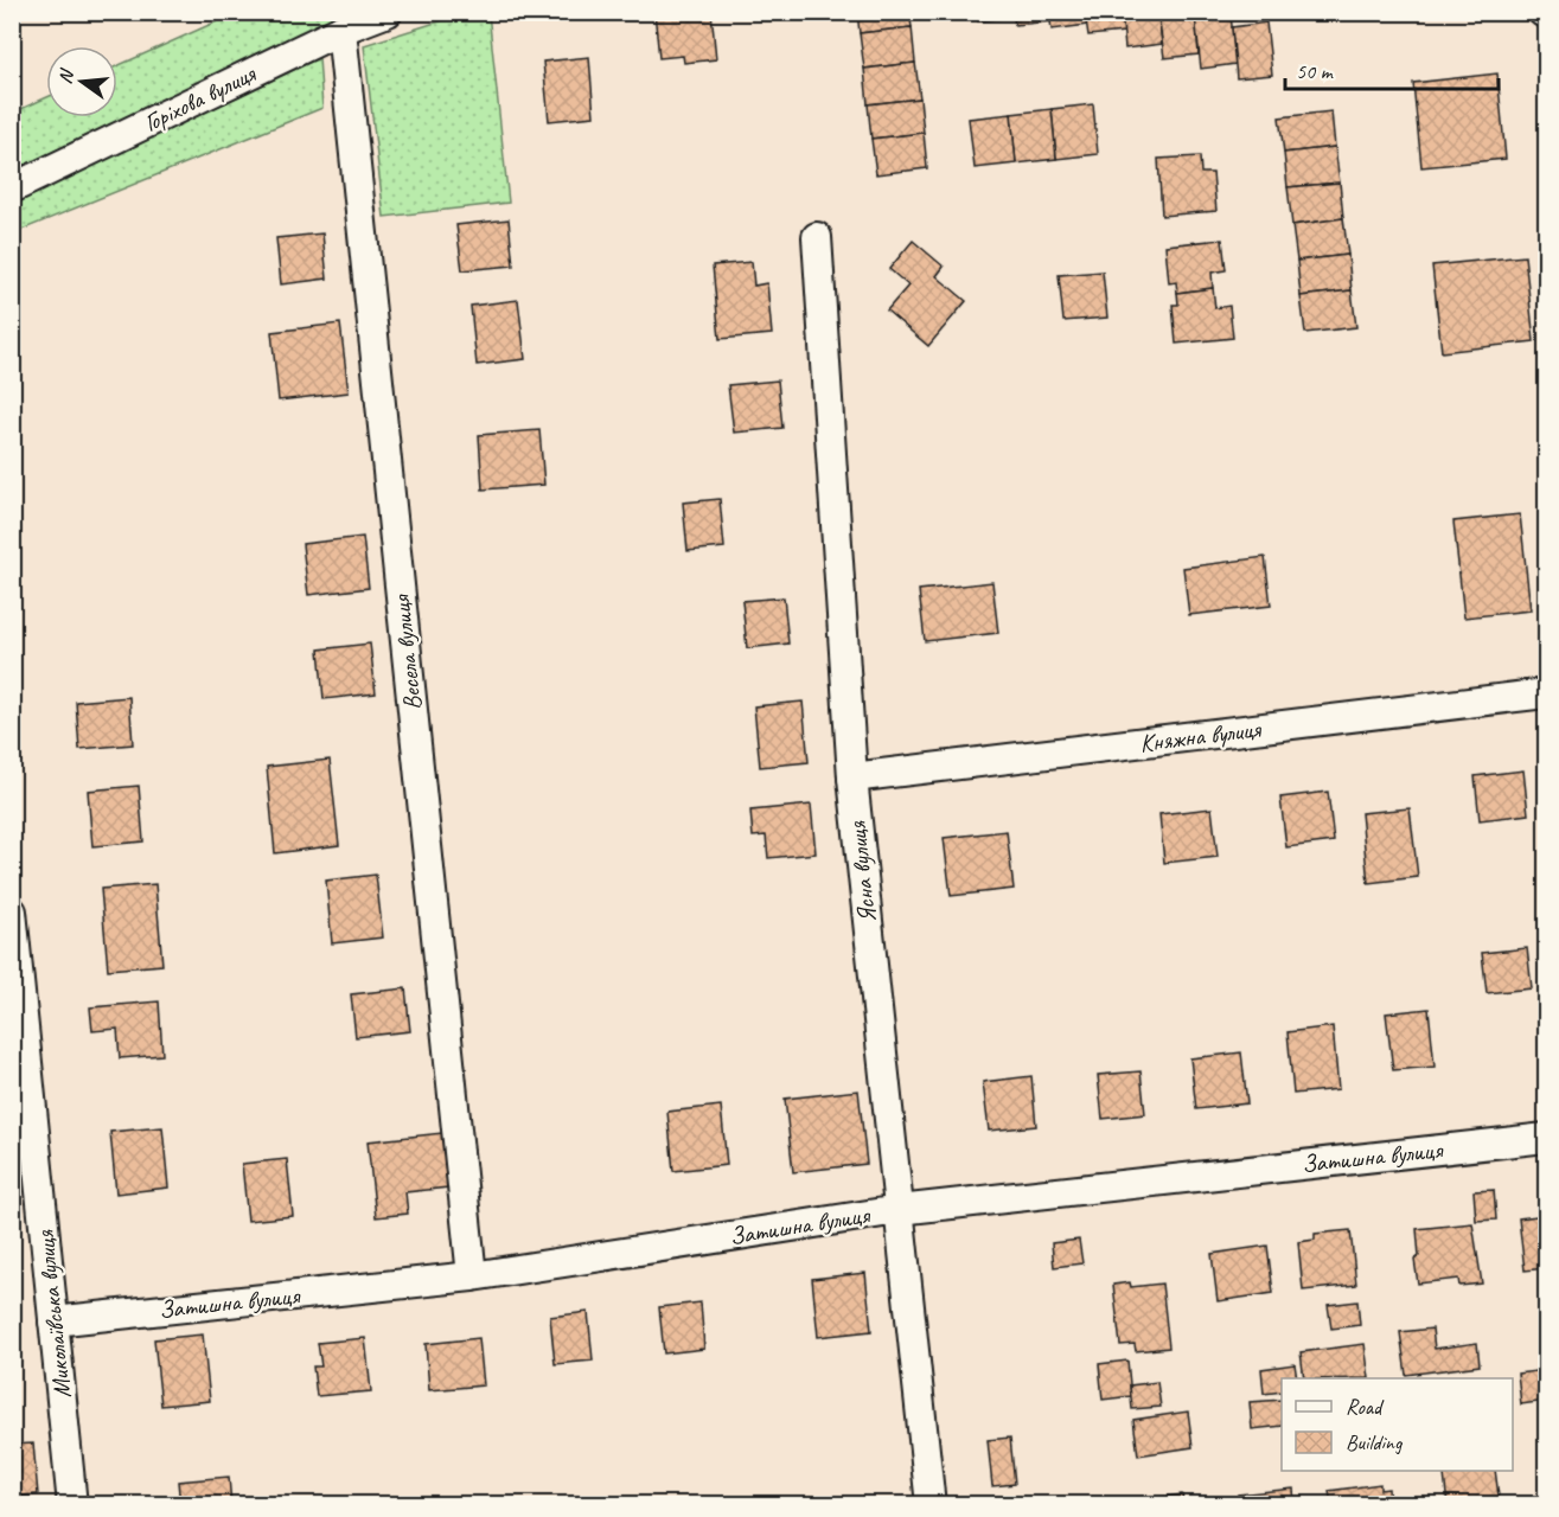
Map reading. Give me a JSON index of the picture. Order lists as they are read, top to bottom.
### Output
{
  "streets": {
    "street": [
      "Горіхова вулиця",
      "Весела вулиця",
      "Княжна вулиця",
      "Ясна вулиця",
      "Затишна вулиця",
      "Миколаївська вулиця"
    ]
  },
  "crossings": [
    ["Горіхова вулиця", "Весела вулиця"],
    ["Весела вулиця", "Затишна вулиця"],
    ["Княжна вулиця", "Ясна вулиця"],
    ["Ясна вулиця", "Затишна вулиця"],
    ["Затишна вулиця", "Миколаївська вулиця"]
  ],
  "legend": ["Road", "Building"],
  "scale_bar": "50 m",
  "north": "left"
}
